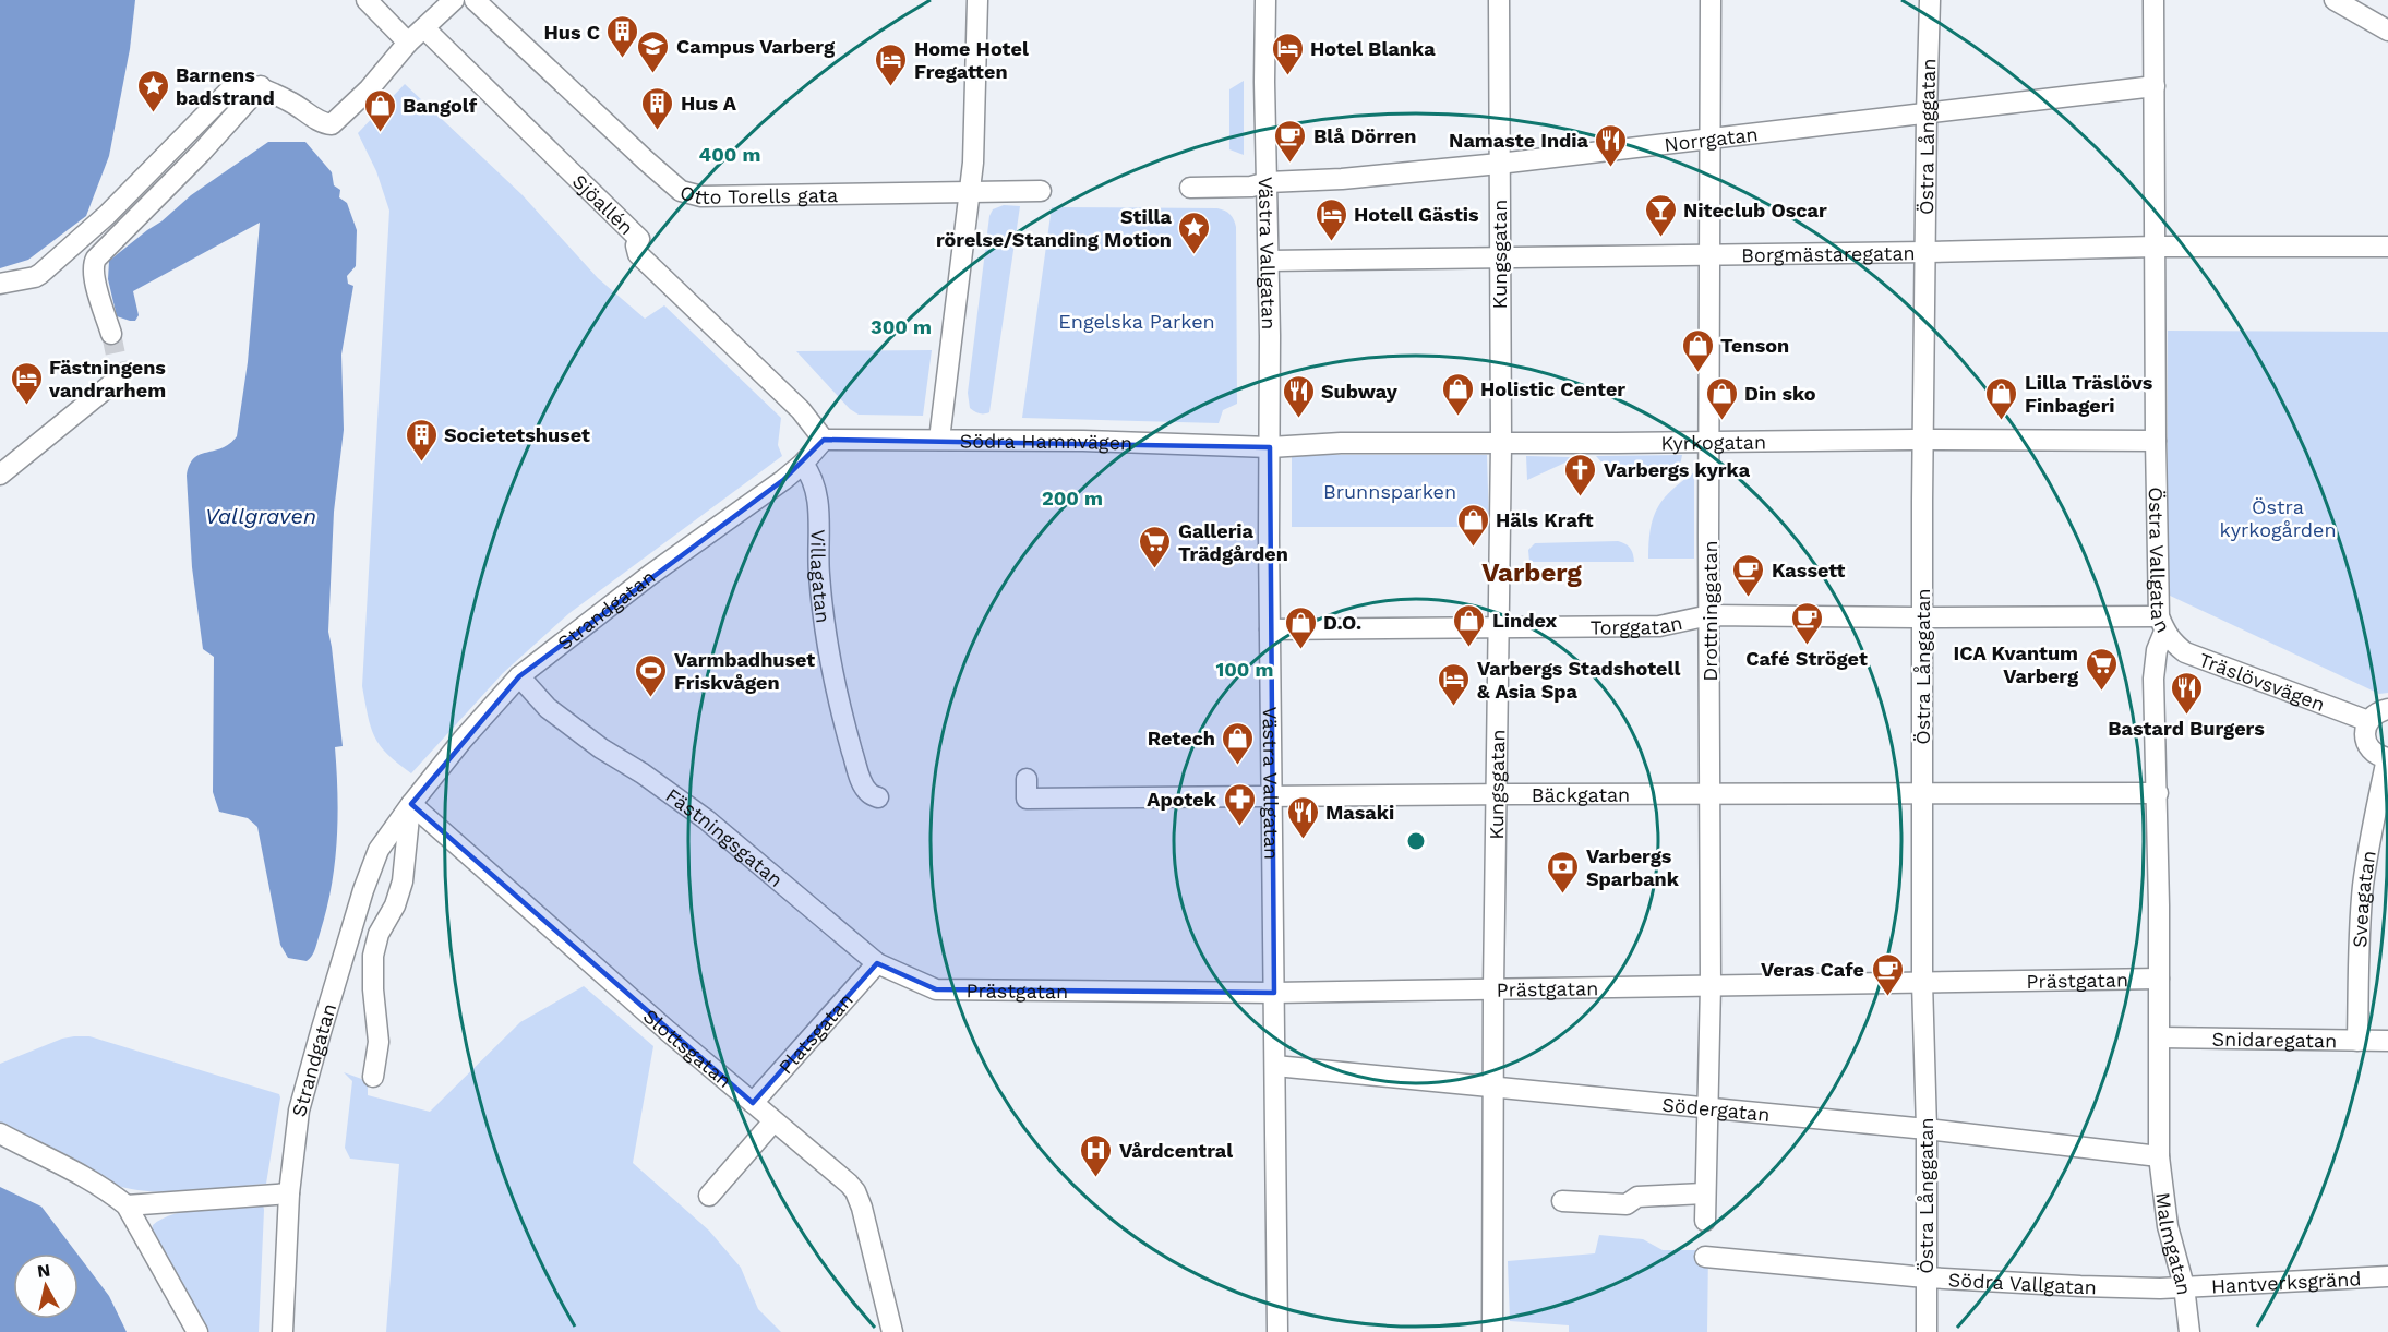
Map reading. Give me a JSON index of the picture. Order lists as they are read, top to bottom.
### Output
{
  "streets": {
    "street": [
      "Östra Långgatan",
      "Norrgatan",
      "Otto Torells gata",
      "Sjöallén",
      "Borgmästaregatan",
      "Västra Vallgatan",
      "Kungsgatan",
      "Södra Hamnvägen",
      "Kyrkogatan",
      "Östra Vallgatan",
      "Villagatan",
      "Strandgatan",
      "Drottninggatan",
      "Torggatan",
      "Träslövsvägen",
      "Bäckgatan",
      "Fästningsgatan",
      "Sveagatan",
      "Prästgatan",
      "Platsgatan",
      "Snidaregatan",
      "Slottsgatan",
      "Södergatan",
      "Malmgatan",
      "Hantverksgränd",
      "Södra Vallgatan"
    ]
  },
  "crossings": [
    ["Östra Långgatan", "Norrgatan"],
    ["Östra Långgatan", "Borgmästaregatan"],
    ["Östra Långgatan", "Kyrkogatan"],
    ["Östra Långgatan", "Torggatan"],
    ["Östra Långgatan", "Bäckgatan"],
    ["Östra Långgatan", "Prästgatan"],
    ["Östra Långgatan", "Södergatan"],
    ["Östra Långgatan", "Södra Vallgatan"],
    ["Norrgatan", "Västra Vallgatan"],
    ["Norrgatan", "Kungsgatan"],
    ["Norrgatan", "Östra Vallgatan"],
    ["Norrgatan", "Drottninggatan"],
    ["Sjöallén", "Södra Hamnvägen"],
    ["Sjöallén", "Strandgatan"],
    ["Borgmästaregatan", "Västra Vallgatan"],
    ["Borgmästaregatan", "Kungsgatan"],
    ["Borgmästaregatan", "Östra Vallgatan"],
    ["Borgmästaregatan", "Drottninggatan"],
    ["Västra Vallgatan", "Södra Hamnvägen"],
    ["Västra Vallgatan", "Kyrkogatan"],
    ["Västra Vallgatan", "Torggatan"],
    ["Västra Vallgatan", "Bäckgatan"],
    ["Västra Vallgatan", "Prästgatan"],
    ["Västra Vallgatan", "Södergatan"],
    ["Kungsgatan", "Kyrkogatan"],
    ["Kungsgatan", "Torggatan"],
    ["Kungsgatan", "Bäckgatan"],
    ["Kungsgatan", "Prästgatan"],
    ["Kungsgatan", "Södergatan"],
    ["Södra Hamnvägen", "Kyrkogatan"],
    ["Södra Hamnvägen", "Strandgatan"],
    ["Kyrkogatan", "Östra Vallgatan"],
    ["Kyrkogatan", "Drottninggatan"],
    ["Östra Vallgatan", "Torggatan"],
    ["Östra Vallgatan", "Träslövsvägen"],
    ["Östra Vallgatan", "Bäckgatan"],
    ["Östra Vallgatan", "Prästgatan"],
    ["Östra Vallgatan", "Snidaregatan"],
    ["Östra Vallgatan", "Södergatan"],
    ["Östra Vallgatan", "Malmgatan"],
    ["Villagatan", "Strandgatan"],
    ["Strandgatan", "Fästningsgatan"],
    ["Strandgatan", "Slottsgatan"],
    ["Drottninggatan", "Torggatan"],
    ["Drottninggatan", "Bäckgatan"],
    ["Drottninggatan", "Prästgatan"],
    ["Drottninggatan", "Södergatan"],
    ["Torggatan", "Träslövsvägen"],
    ["Fästningsgatan", "Prästgatan"],
    ["Fästningsgatan", "Platsgatan"],
    ["Sveagatan", "Snidaregatan"],
    ["Platsgatan", "Slottsgatan"],
    ["Södergatan", "Malmgatan"],
    ["Malmgatan", "Hantverksgränd"],
    ["Malmgatan", "Södra Vallgatan"],
    ["Hantverksgränd", "Södra Vallgatan"]
  ],
  "districts": ["Varberg"],
  "water": ["Vallgraven"],
  "parks": ["Engelska Parken", "Brunnsparken", "Östra kyrkogården"],
  "places": {
    "building": ["Hus C", "Hus A", "Societetshuset"],
    "school or university": ["Campus Varberg"],
    "hotel": [
      "Hotel Blanka",
      "Home Hotel Fregatten",
      "Hotell Gästis",
      "Fästningens vandrarhem",
      "Varbergs Stadshotell & Asia Spa"
    ],
    "place": ["Barnens badstrand", "Stilla rörelse/Standing Motion"],
    "shop": [
      "Bangolf",
      "Tenson",
      "Holistic Center",
      "Din sko",
      "Lilla Träslövs Finbageri",
      "Häls Kraft",
      "Lindex",
      "D.O.",
      "Retech"
    ],
    "cafe": [
      "Blå Dörren",
      "Kassett",
      "Café Ströget",
      "Veras Cafe"
    ],
    "restaurant": [
      "Namaste India",
      "Subway",
      "Bastard Burgers",
      "Masaki"
    ],
    "bar": ["Niteclub Oscar"],
    "church": ["Varbergs kyrka"],
    "supermarket": ["Galleria Trädgården", "ICA Kvantum Varberg"],
    "sports": ["Varmbadhuset Friskvågen"],
    "pharmacy": ["Apotek"],
    "bank": ["Varbergs Sparbank"],
    "hospital": ["Vårdcentral"]
  },
  "north": "top",
  "rings": [
    "400 m",
    "300 m",
    "200 m",
    "100 m"
  ]
}
